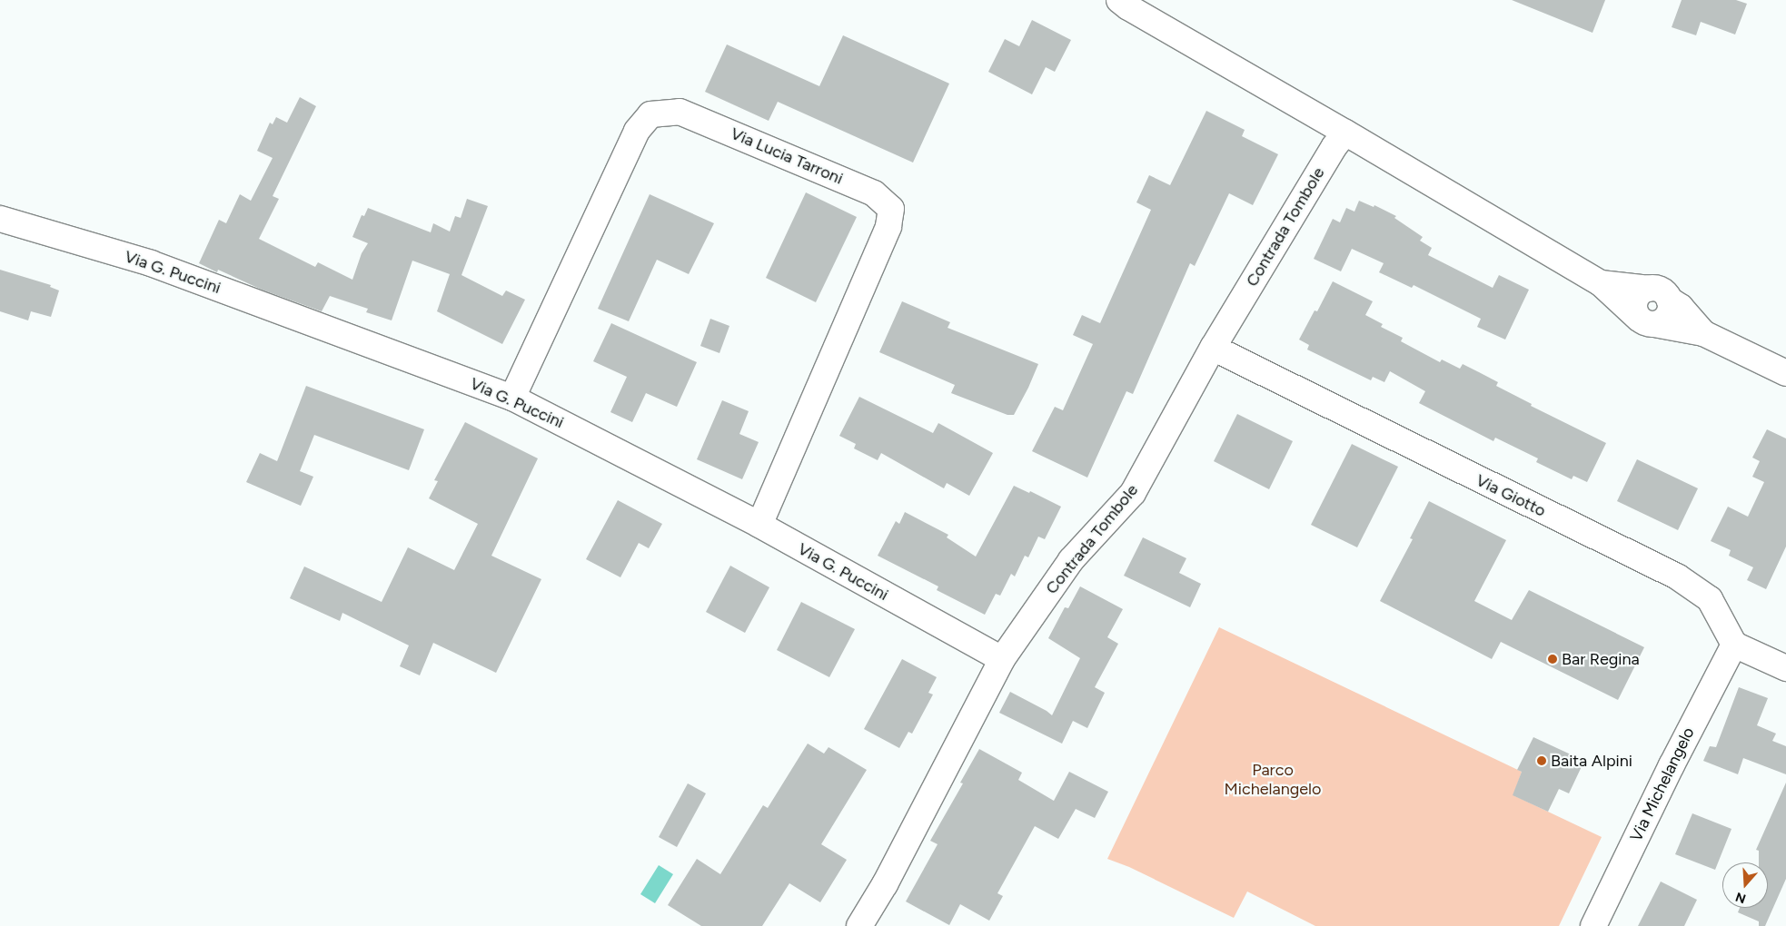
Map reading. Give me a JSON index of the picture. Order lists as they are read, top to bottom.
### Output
{
  "streets": {
    "street": [
      "Via Lucia Tarroni",
      "Contrada Tombole",
      "Via G. Puccini",
      "Via Giotto",
      "Via Michelangelo"
    ]
  },
  "crossings": [
    ["Via Lucia Tarroni", "Via G. Puccini"],
    ["Contrada Tombole", "Via G. Puccini"],
    ["Contrada Tombole", "Via Giotto"],
    ["Via Giotto", "Via Michelangelo"]
  ],
  "parks": ["Parco Michelangelo"],
  "places": ["Bar Regina", "Baita Alpini"],
  "north": "bottom"
}
